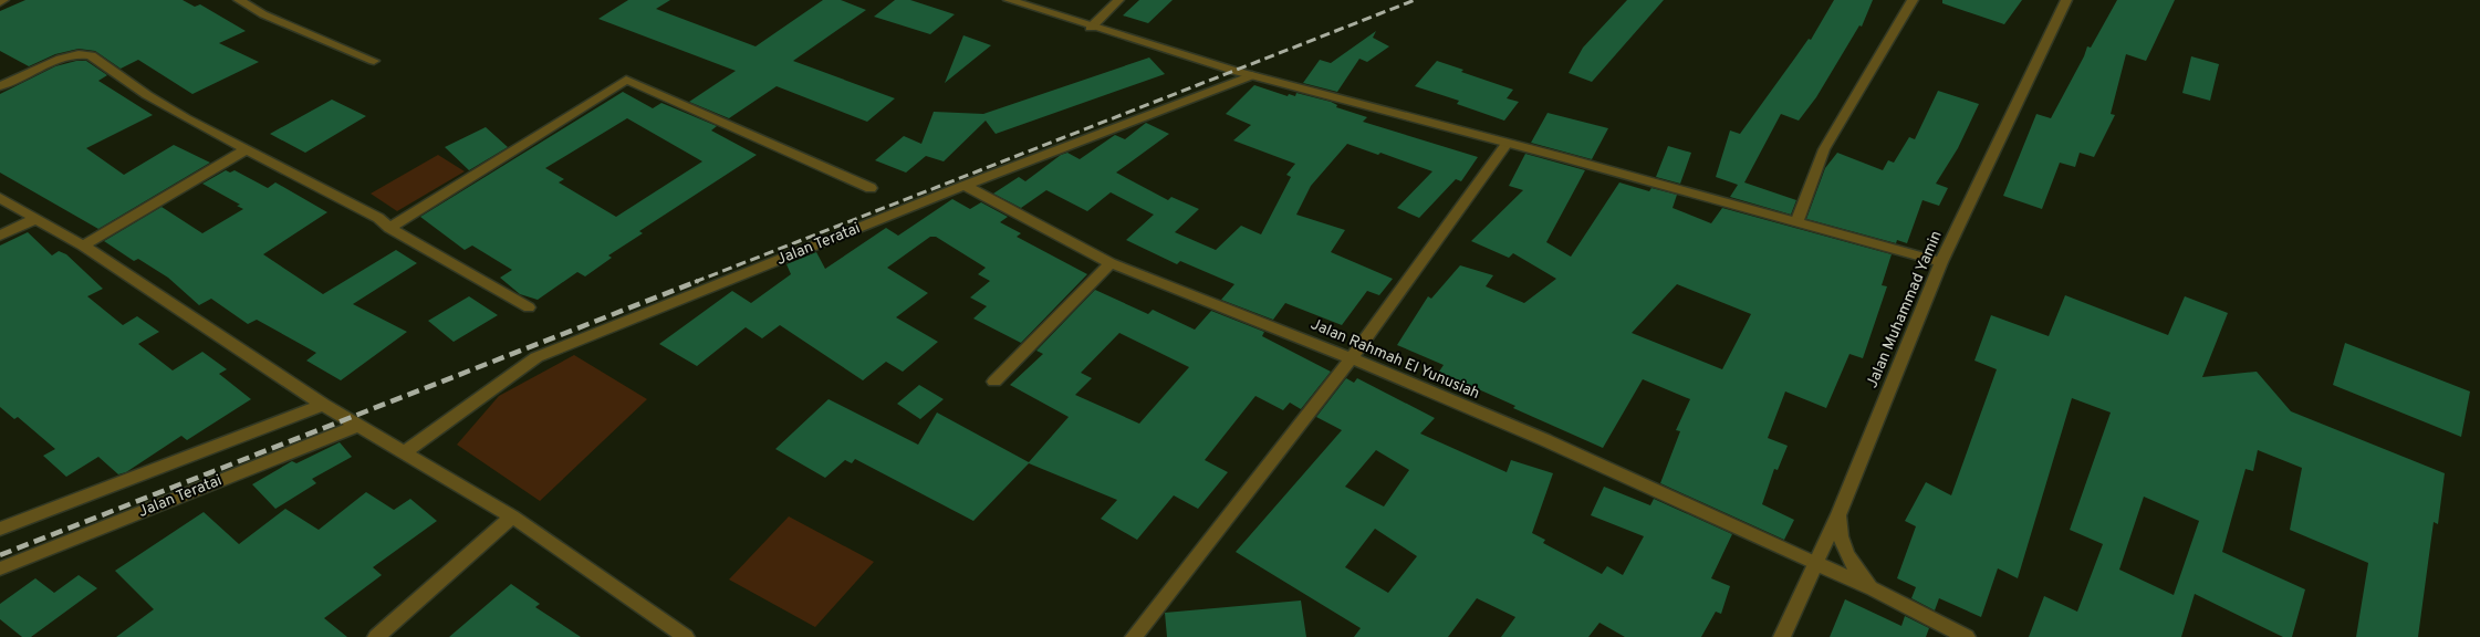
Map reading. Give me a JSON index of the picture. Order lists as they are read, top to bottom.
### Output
{
  "streets": {
    "street": ["Jalan Teratai", "Jalan Muhammad Yamin", "Jalan Rahmah El Yunusiah"]
  },
  "crossings": [
    ["Jalan Teratai", "Jalan Rahmah El Yunusiah"],
    ["Jalan Muhammad Yamin", "Jalan Rahmah El Yunusiah"]
  ]
}
